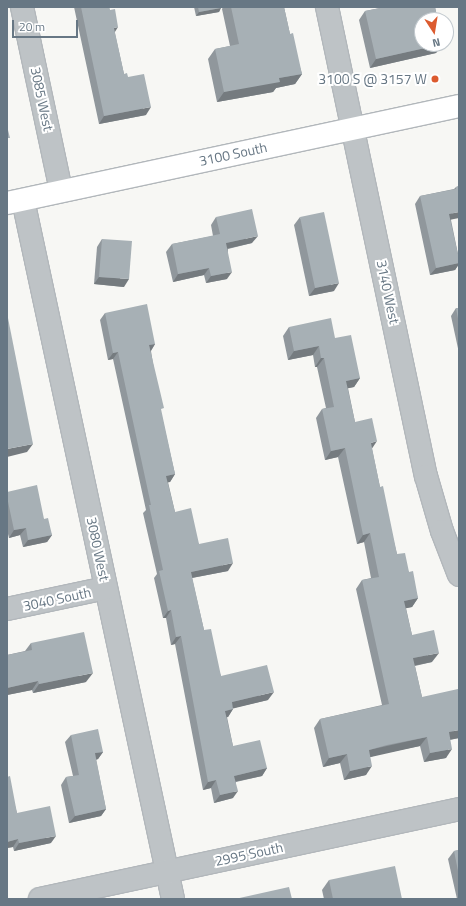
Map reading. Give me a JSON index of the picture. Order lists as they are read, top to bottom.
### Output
{
  "streets": {
    "main road": ["3100 South"],
    "street": [
      "3085 West",
      "3140 West",
      "3080 West",
      "3040 South",
      "2995 South"
    ]
  },
  "crossings": [
    ["3085 West", "3100 South"],
    ["3100 South", "3140 West"],
    ["3100 South", "3080 West"],
    ["3080 West", "3040 South"],
    ["3080 West", "2995 South"]
  ],
  "places": ["3100 S @ 3157 W"],
  "scale_bar": "20 m",
  "north": "bottom"
}
